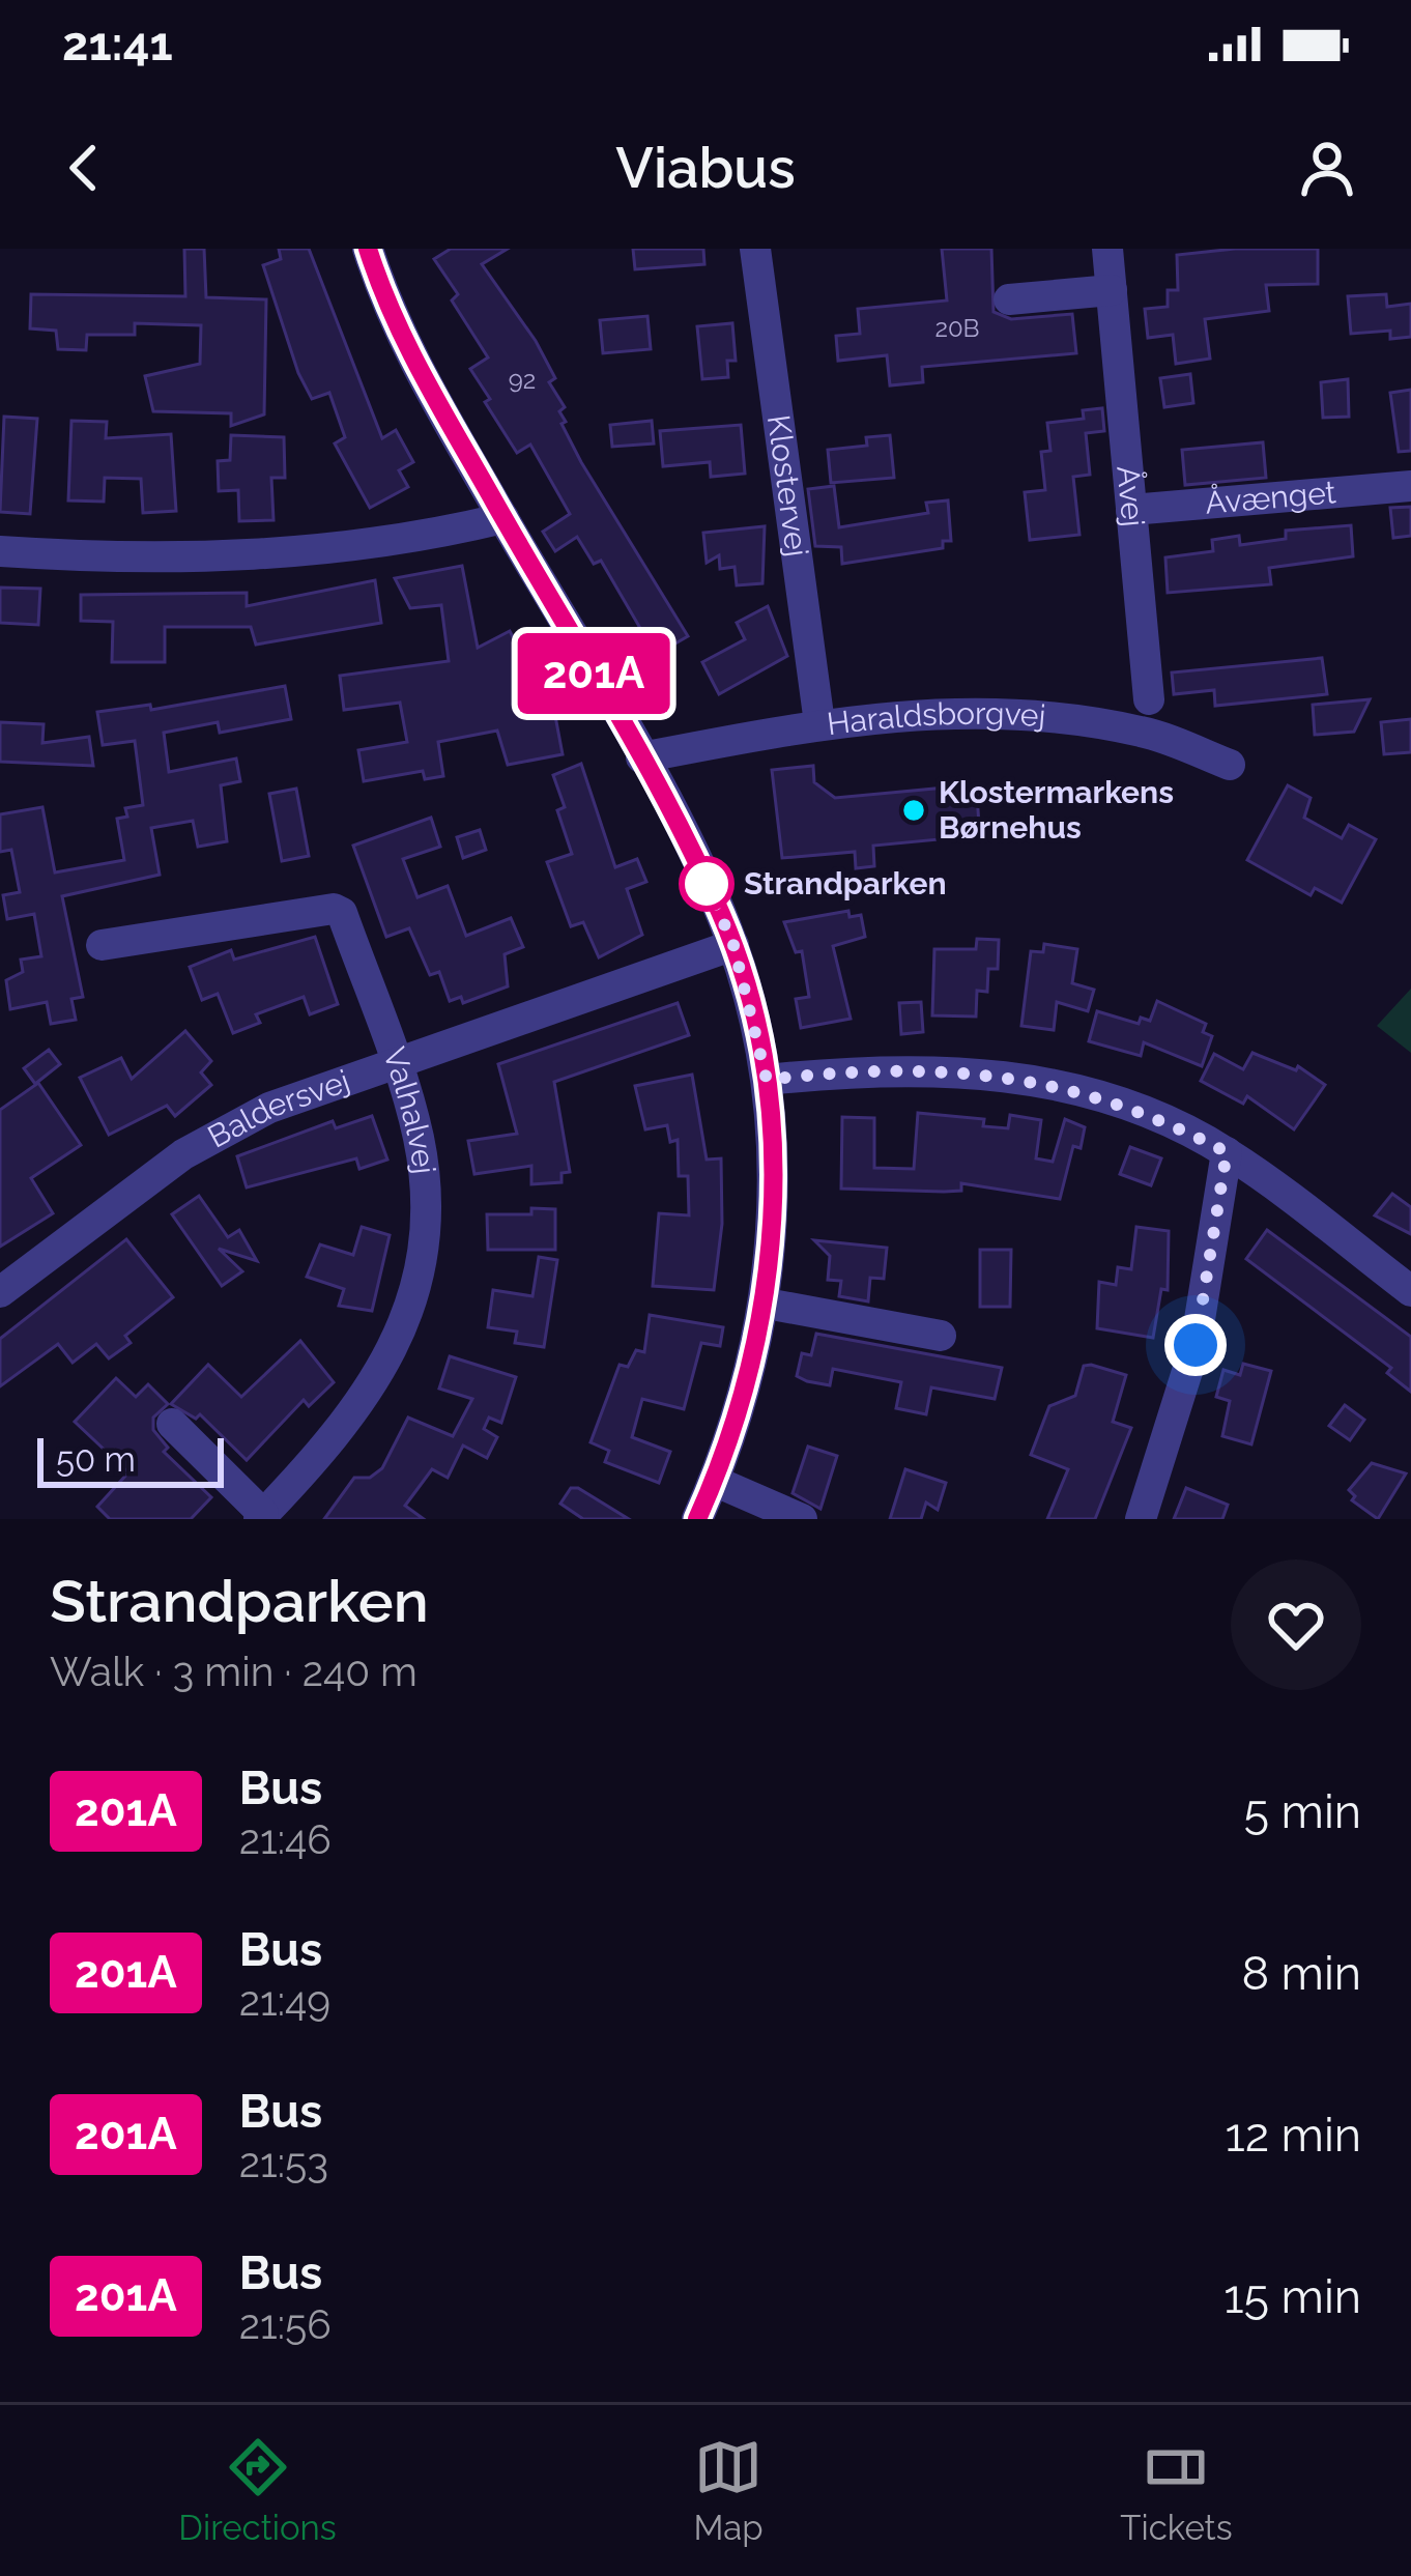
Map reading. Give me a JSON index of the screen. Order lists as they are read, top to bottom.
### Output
{
  "streets": {
    "street": [
      "Klostervej",
      "Åvej",
      "Åvænget",
      "Haraldsborgvej",
      "Baldersvej",
      "Valhalvej"
    ]
  },
  "crossings": [
    ["Klostervej", "Haraldsborgvej"],
    ["Åvej", "Åvænget"],
    ["Baldersvej", "Valhalvej"]
  ],
  "places": ["Klostermarkens Børnehus", "Strandparken"],
  "lines": ["bus line 201A"],
  "house_numbers": ["20B", "92"],
  "scale_bar": "50 m",
  "page": {
    "status": "21:41",
    "header": "Viabus",
    "on_map": "201A",
    "scale": "50 m",
    "heading": ["Strandparken", "Walk · 3 min · 240 m"],
    "list": [
      {
        "mark": "201A",
        "name": "Bus",
        "note": "21:46",
        "value": "5 min"
      },
      {
        "mark": "201A",
        "name": "Bus",
        "note": "21:49",
        "value": "8 min"
      },
      {
        "mark": "201A",
        "name": "Bus",
        "note": "21:53",
        "value": "12 min"
      },
      {
        "mark": "201A",
        "name": "Bus",
        "note": "21:56",
        "value": "15 min"
      }
    ],
    "tabs": ["Directions", "Map", "Tickets"]
  }
}
